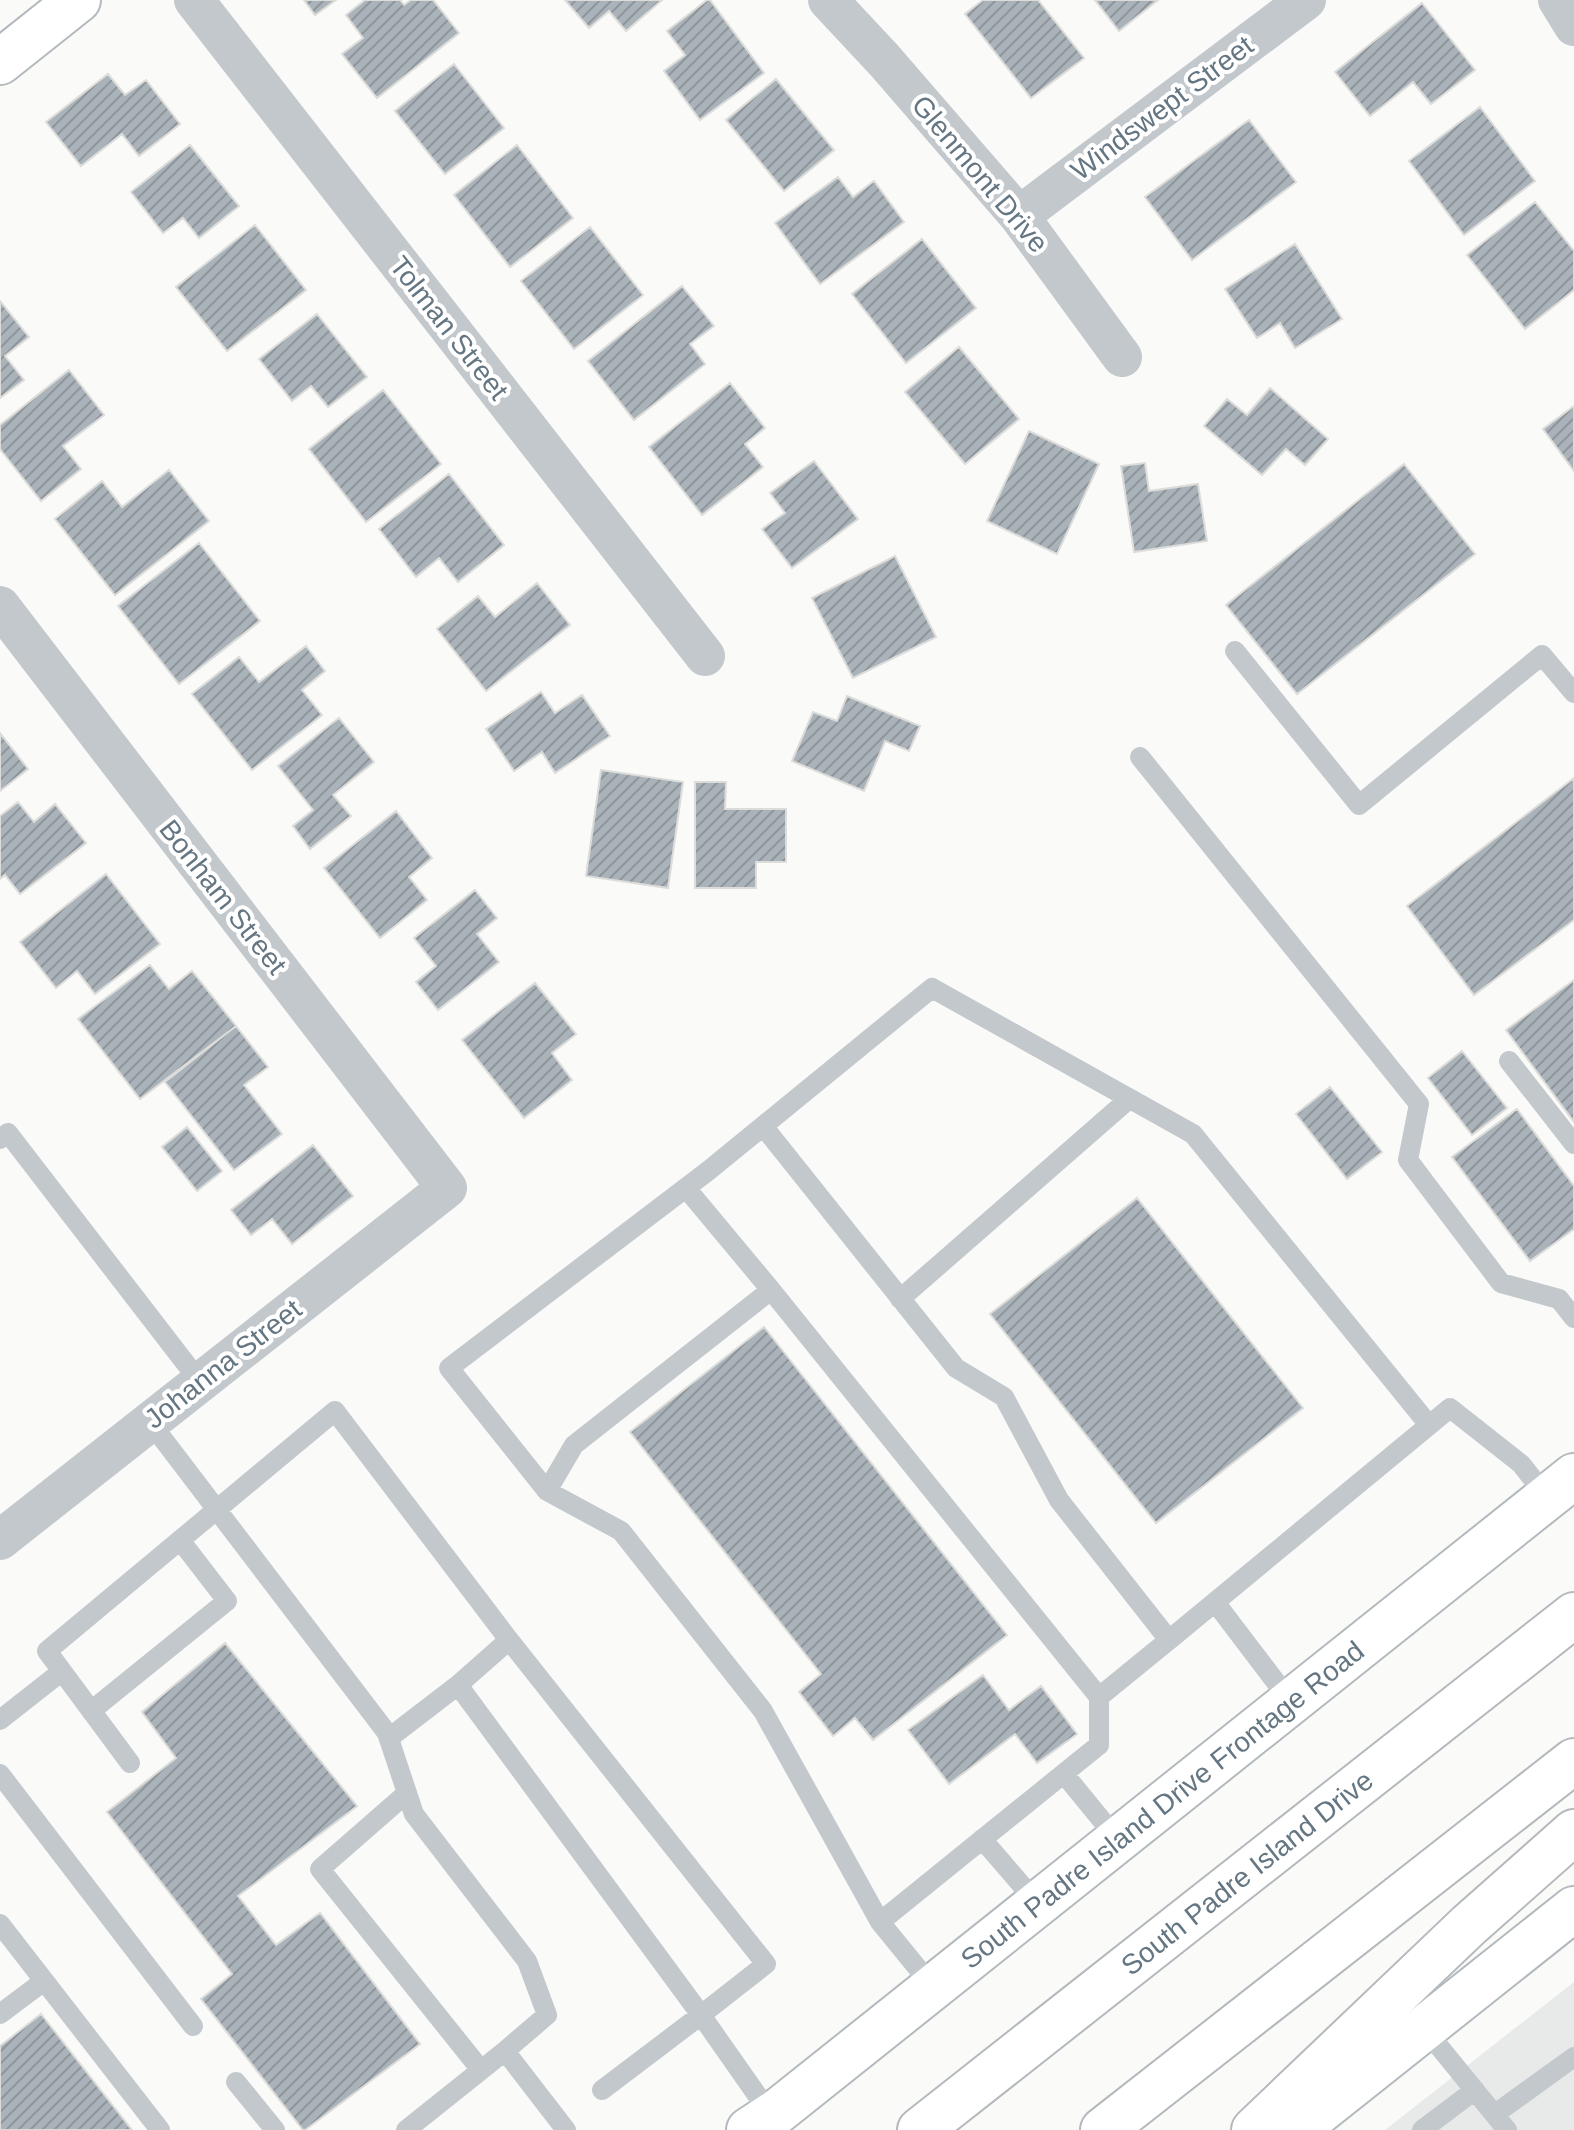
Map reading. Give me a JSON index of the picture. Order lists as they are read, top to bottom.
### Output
{
  "streets": {
    "main road": ["South Padre Island Drive Frontage Road", "South Padre Island Drive"],
    "street": [
      "Windswept Street",
      "Glenmont Drive",
      "Tolman Street",
      "Bonham Street",
      "Johanna Street"
    ]
  },
  "crossings": [
    ["Windswept Street", "Glenmont Drive"],
    ["Bonham Street", "Johanna Street"]
  ]
}
